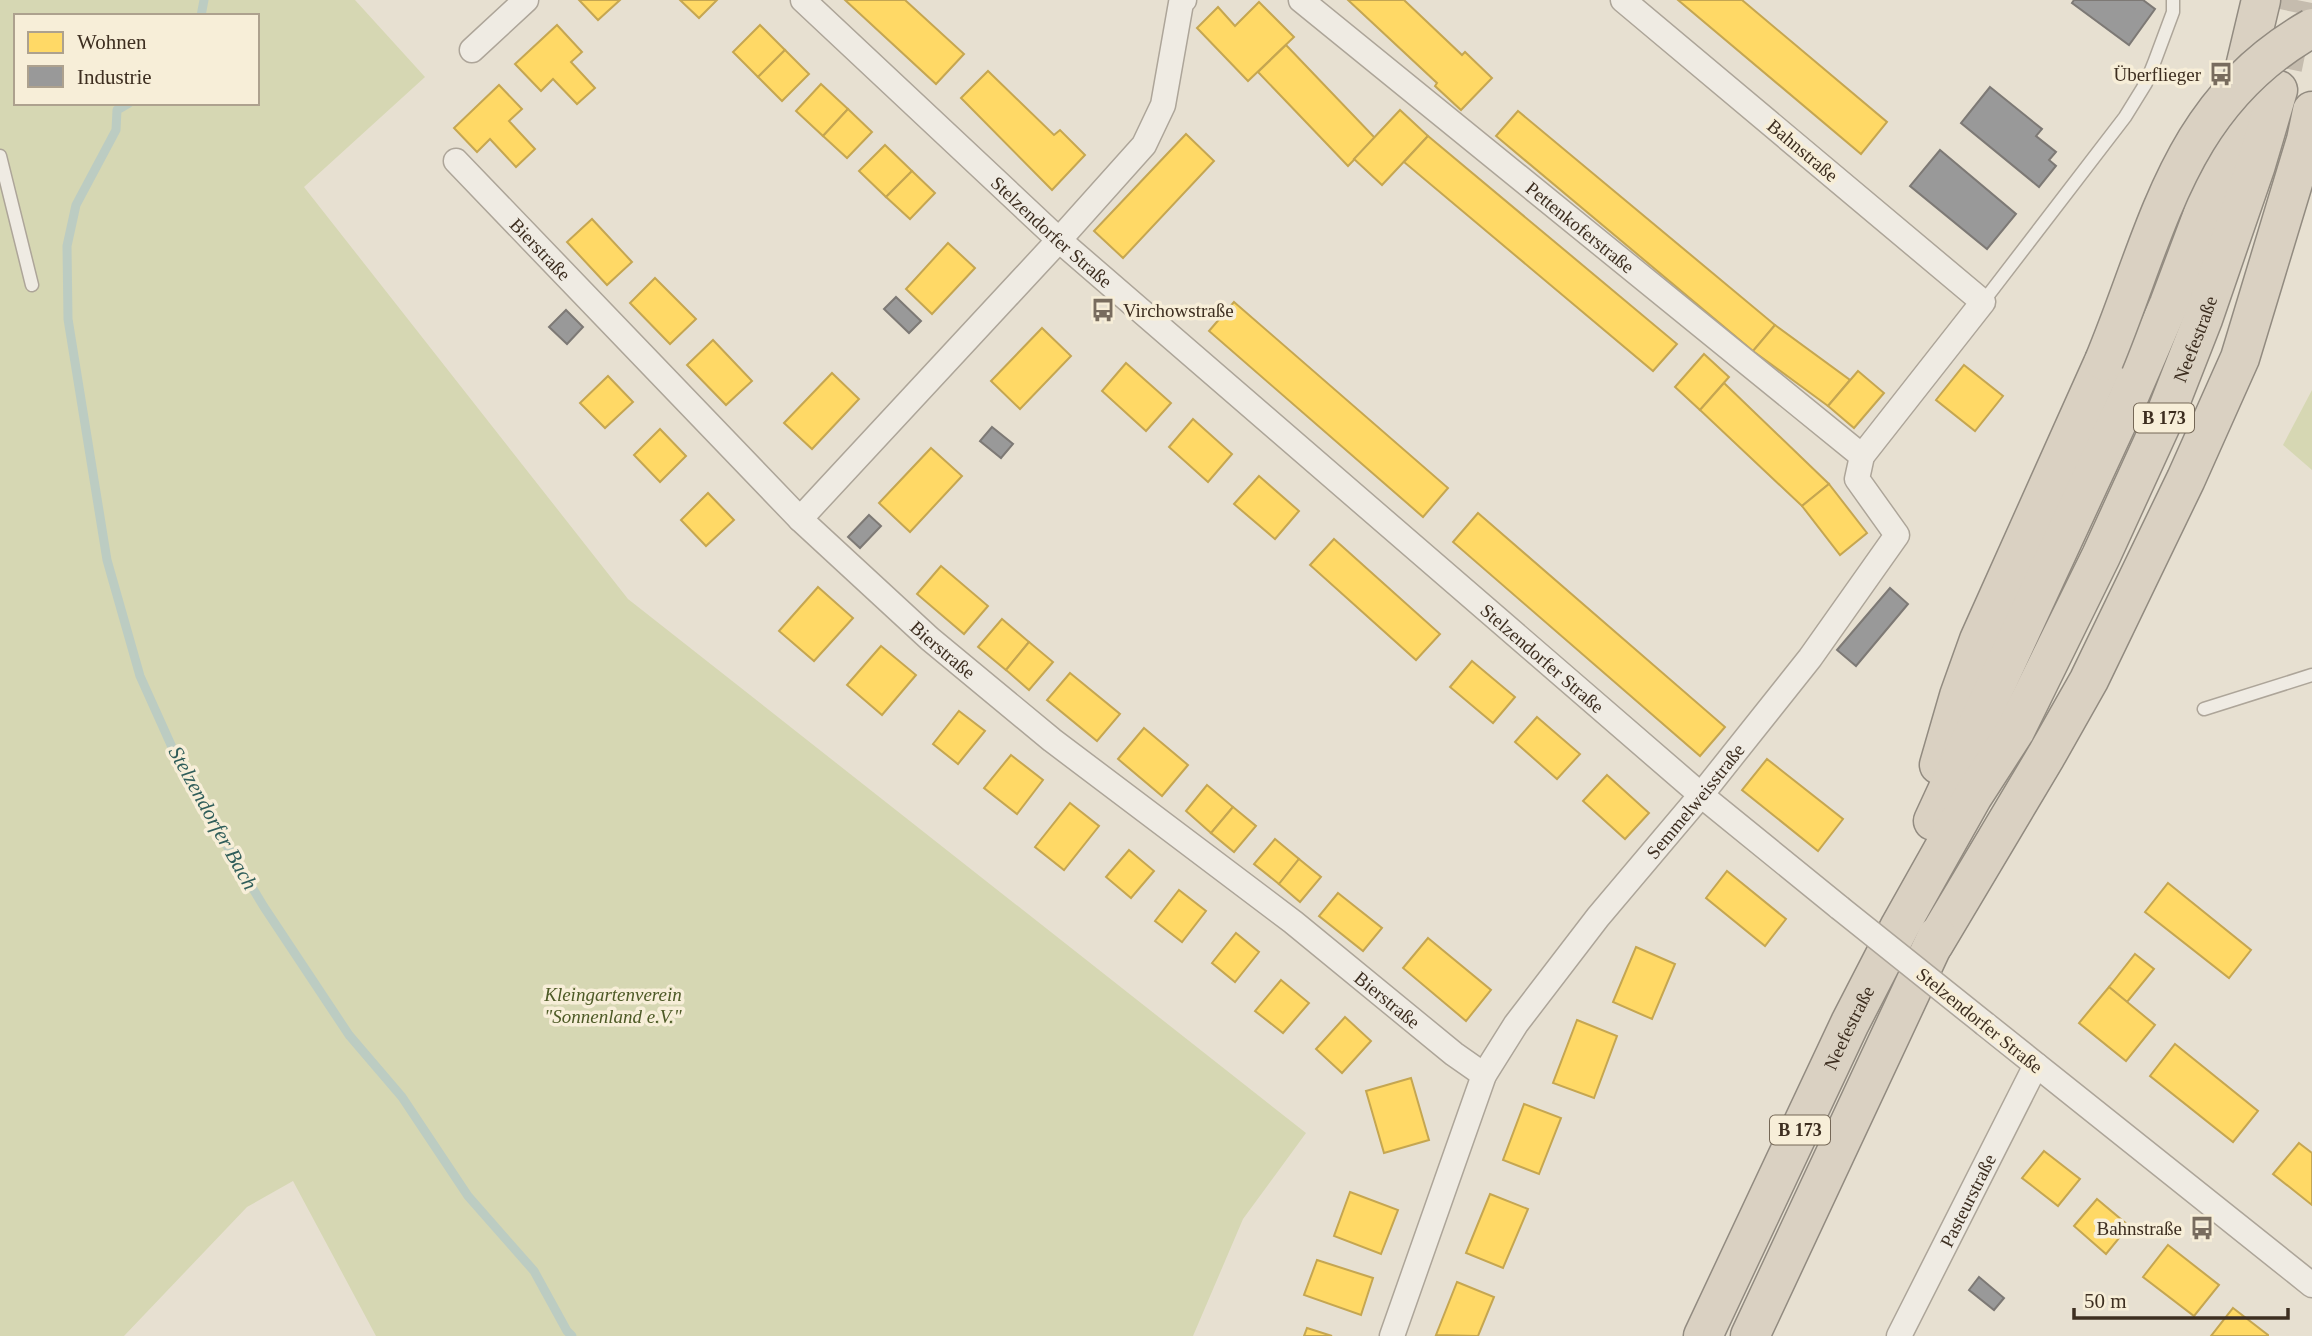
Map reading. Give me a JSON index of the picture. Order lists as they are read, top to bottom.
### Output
{
  "streets": {
    "highway": ["Neefestraße", "B 173"],
    "street": [
      "Bahnstraße",
      "Pettenkoferstraße",
      "Stelzendorfer Straße",
      "Bierstraße",
      "Semmelweisstraße",
      "Pasteurstraße"
    ]
  },
  "crossings": [
    ["Pettenkoferstraße", "Semmelweisstraße"],
    ["Stelzendorfer Straße", "Semmelweisstraße"],
    ["Stelzendorfer Straße", "Pasteurstraße"],
    ["Bierstraße", "Semmelweisstraße"]
  ],
  "water": ["Stelzendorfer Bach"],
  "parks": ["Kleingartenverein \"Sonnenland e.V.\""],
  "places": {
    "bus stop": ["Überflieger", "Virchowstraße", "Bahnstraße"]
  },
  "legend": ["Wohnen", "Industrie"],
  "scale_bar": "50 m"
}
